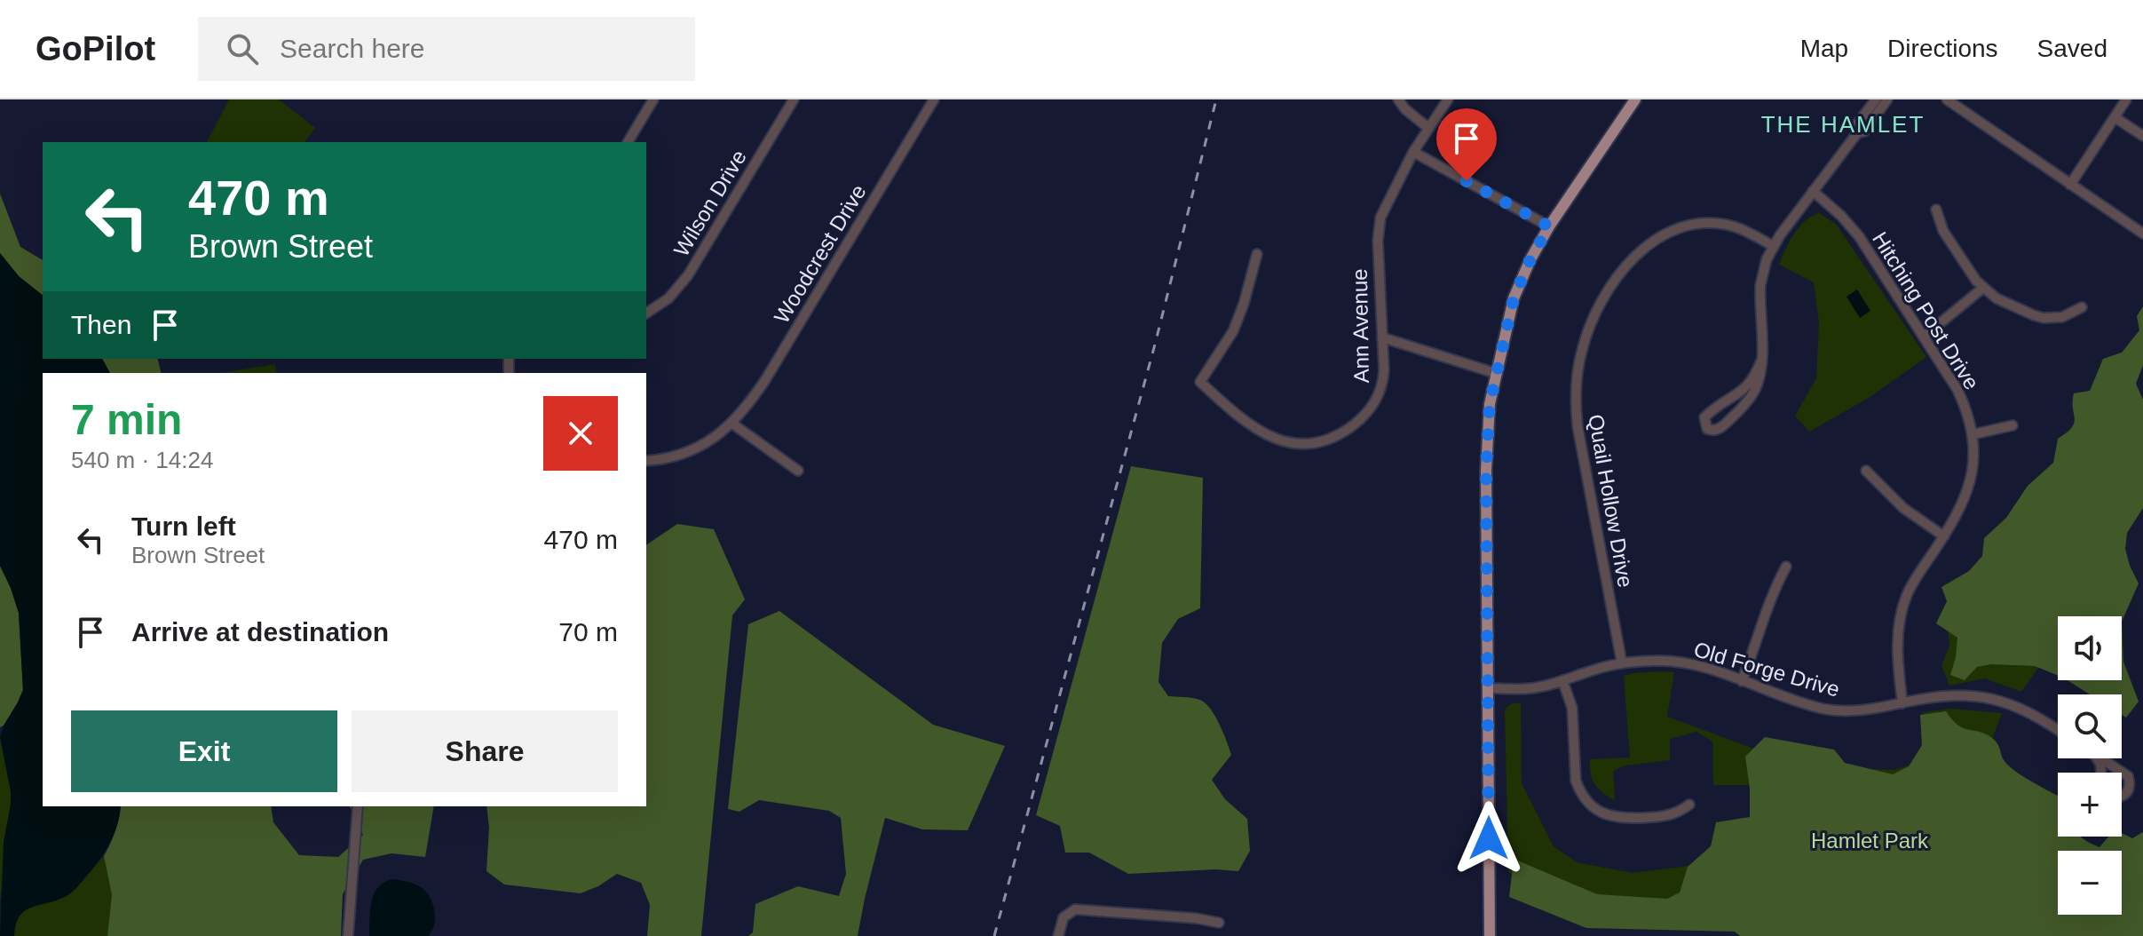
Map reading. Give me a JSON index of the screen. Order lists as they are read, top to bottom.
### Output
{
  "streets": {
    "street": [
      "Wilson Drive",
      "Woodcrest Drive",
      "Hitching Post Drive",
      "Ann Avenue",
      "Quail Hollow Drive",
      "Old Forge Drive"
    ]
  },
  "crossings": [
    ["Hitching Post Drive", "Old Forge Drive"],
    ["Quail Hollow Drive", "Old Forge Drive"]
  ],
  "districts": ["THE HAMLET"],
  "parks": ["Hamlet Park"],
  "page": {
    "header": "GoPilot",
    "search": "Search here",
    "nav": ["Map", "Directions", "Saved"],
    "turn": ["470 m", "Brown Street"],
    "then": "Then",
    "heading": ["7 min", "540 m · 14:24"],
    "list": [
      {
        "name": "Turn left",
        "note": "Brown Street",
        "value": "470 m"
      },
      {
        "name": "Arrive at destination",
        "value": "70 m"
      }
    ],
    "map_buttons": ["+", "−"],
    "buttons": ["Exit", "Share"]
  }
}
